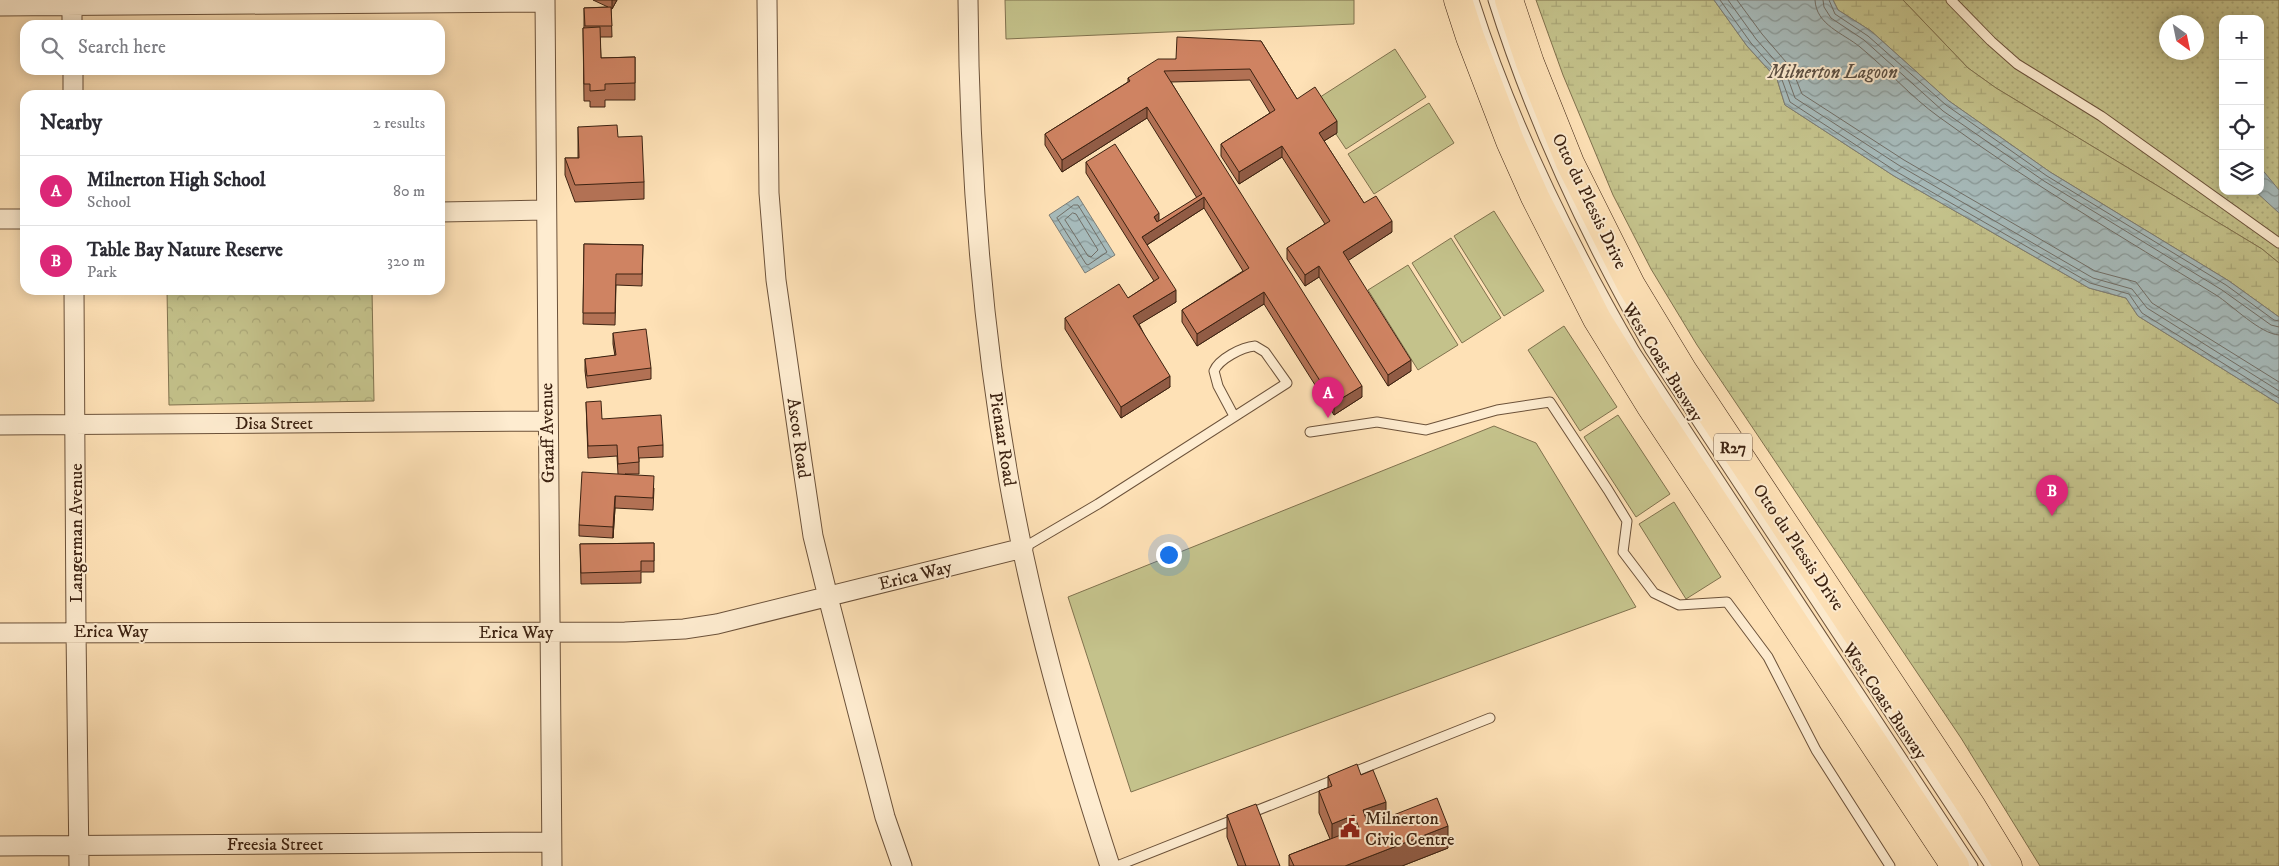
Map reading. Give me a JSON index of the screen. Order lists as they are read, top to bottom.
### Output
{
  "streets": {
    "main road": ["Otto du Plessis Drive", "R27"],
    "street": [
      "Disa Street",
      "Graaff Avenue",
      "Ascot Road",
      "Pienaar Road",
      "Langerman Avenue",
      "Erica Way",
      "Freesia Street"
    ],
    "lane": ["West Coast Busway"]
  },
  "crossings": [
    ["Disa Street", "Graaff Avenue"],
    ["Disa Street", "Langerman Avenue"],
    ["Graaff Avenue", "Erica Way"],
    ["Graaff Avenue", "Freesia Street"],
    ["Ascot Road", "Erica Way"],
    ["Pienaar Road", "Erica Way"],
    ["Langerman Avenue", "Erica Way"],
    ["Langerman Avenue", "Freesia Street"]
  ],
  "water": ["Milnerton Lagoon"],
  "places": {
    "public building": ["Milnerton Civic Centre"]
  },
  "north": "bottom right",
  "page": {
    "map_buttons": ["+", "−"],
    "search": "Search here",
    "heading": ["Nearby", "2 results"],
    "list": [
      {
        "mark": "A",
        "name": "Milnerton High School",
        "note": "School",
        "value": "80 m"
      },
      {
        "mark": "B",
        "name": "Table Bay Nature Reserve",
        "note": "Park",
        "value": "320 m"
      }
    ],
    "pins": ["A", "B"]
  }
}
